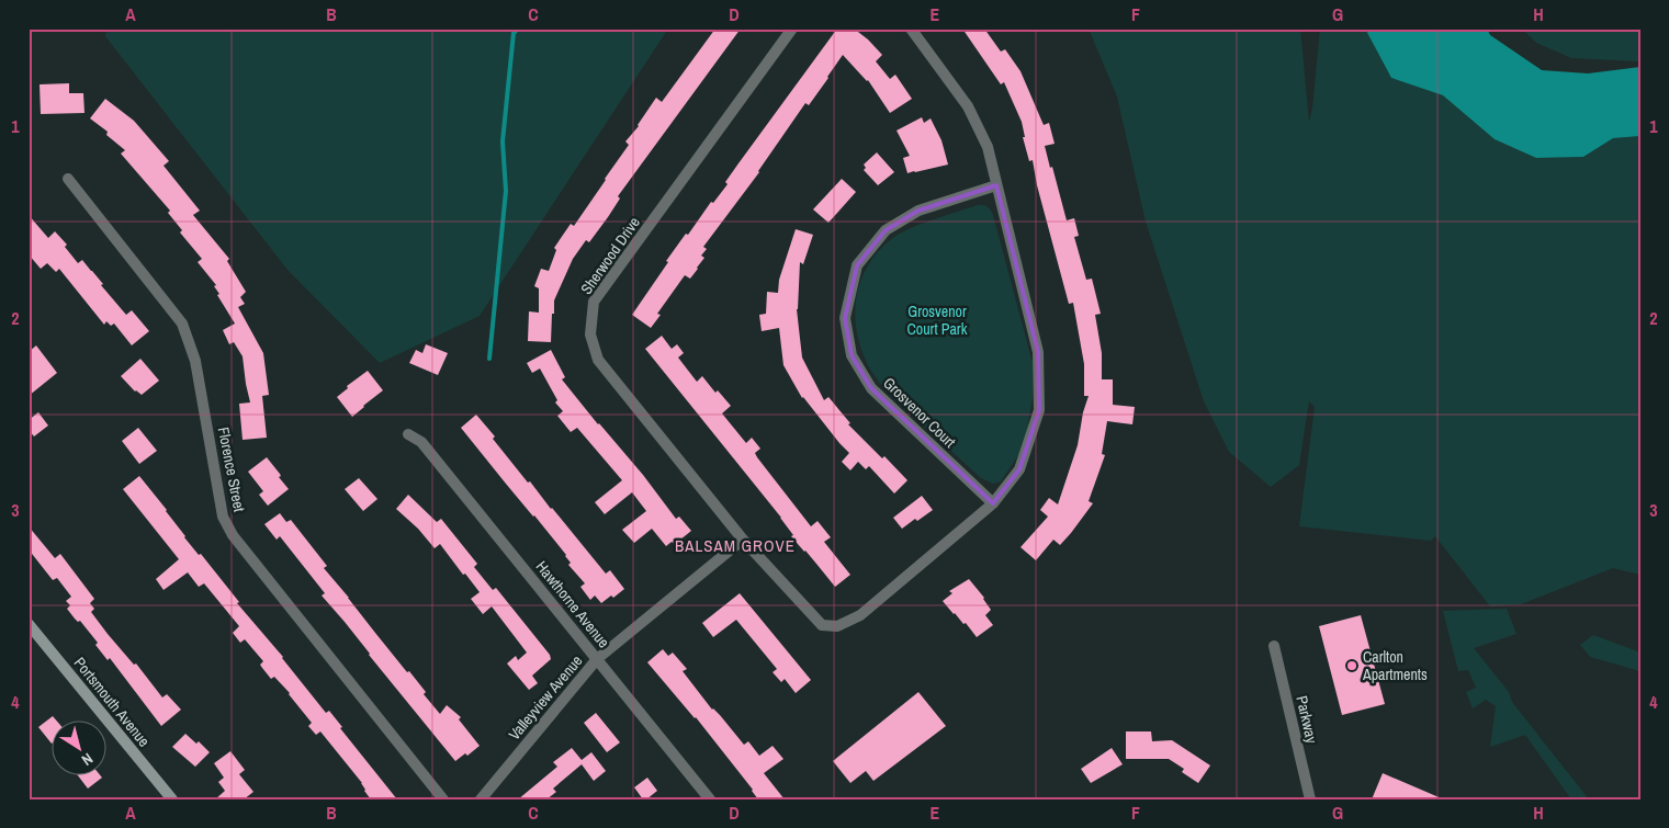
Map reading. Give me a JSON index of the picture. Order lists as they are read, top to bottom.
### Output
{
  "streets": {
    "main road": ["Portsmouth Avenue"],
    "street": [
      "Sherwood Drive",
      "Grosvenor Court",
      "Florence Street",
      "Hawthorne Avenue",
      "Valleyview Avenue",
      "Parkway"
    ]
  },
  "crossings": [
    ["Sherwood Drive", "Grosvenor Court"],
    ["Sherwood Drive", "Valleyview Avenue"],
    ["Hawthorne Avenue", "Valleyview Avenue"]
  ],
  "districts": ["BALSAM GROVE"],
  "parks": ["Grosvenor Court Park"],
  "places": ["Carlton Apartments"],
  "north": "bottom right",
  "grid": {
    "columns": [
      "A",
      "B",
      "C",
      "D",
      "E",
      "F",
      "G",
      "H"
    ],
    "rows": [
      "1",
      "2",
      "3",
      "4"
    ]
  }
}
